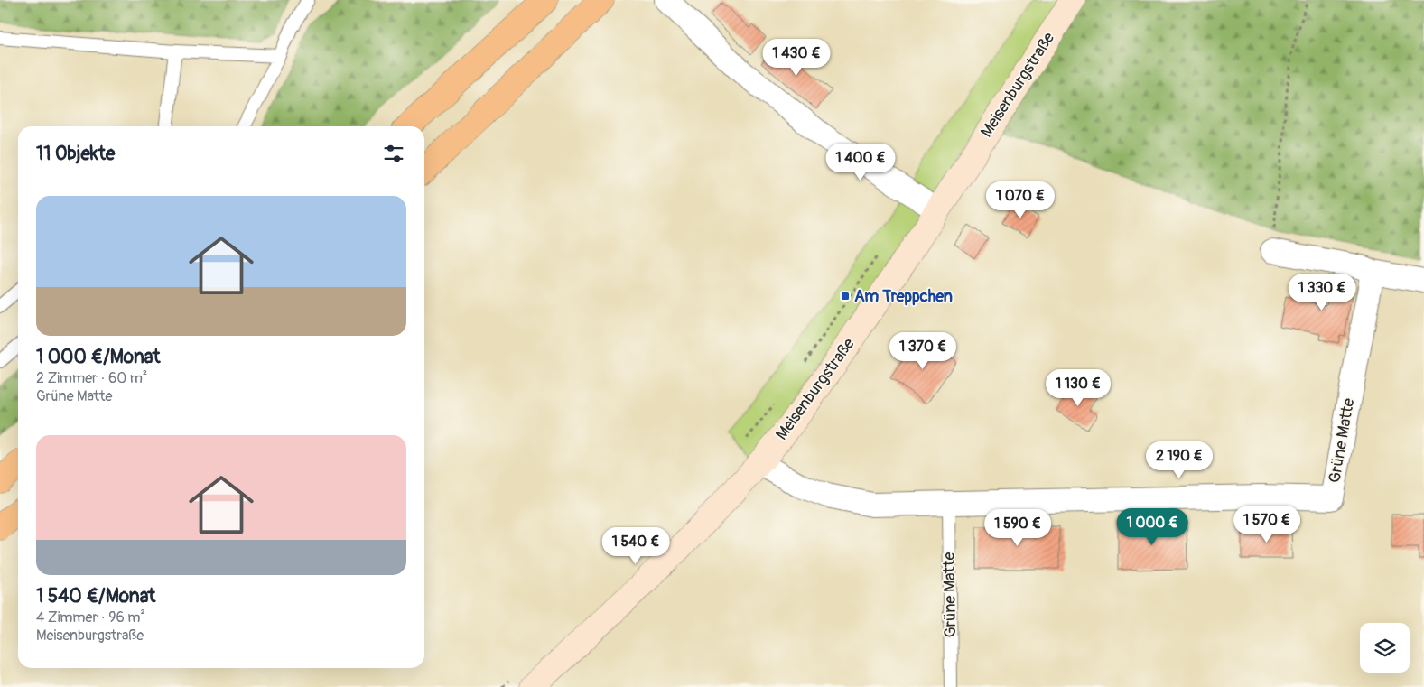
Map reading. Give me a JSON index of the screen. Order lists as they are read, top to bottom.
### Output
{
  "streets": {
    "main road": ["Meisenburgstraße"],
    "street": ["Grüne Matte"]
  },
  "crossings": [
    ["Meisenburgstraße", "Grüne Matte"]
  ],
  "places": {
    "transit": ["Am Treppchen"]
  },
  "page": {
    "price": [
      "1 430 €",
      "1 400 €",
      "1 070 €",
      "1 330 €",
      "1 370 €",
      "1 130 €",
      "2 190 €",
      "1 570 €",
      "1 000 €",
      "1 590 €",
      "1 540 €"
    ],
    "heading": "11 Objekte",
    "list": [
      {
        "name": "1 000 €/Monat",
        "note": "2 Zimmer · 60 m² · Grüne Matte"
      },
      {
        "name": "1 540 €/Monat",
        "note": "4 Zimmer · 96 m² · Meisenburgstraße"
      }
    ]
  }
}
